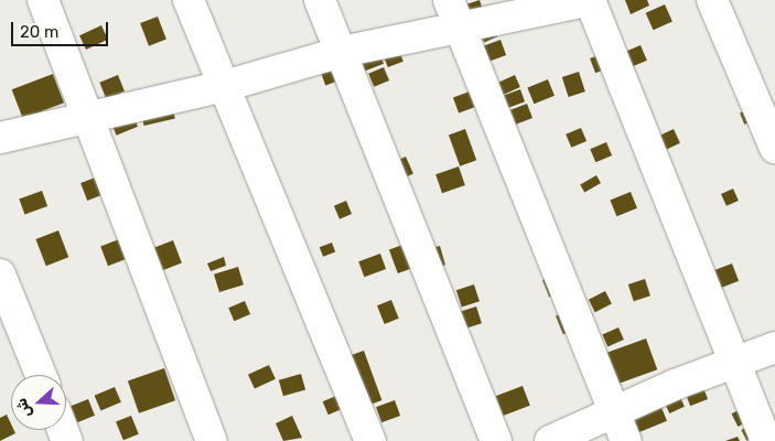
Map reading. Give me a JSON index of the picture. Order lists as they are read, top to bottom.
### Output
{
  "scale_bar": "20 m",
  "north": "left"
}
